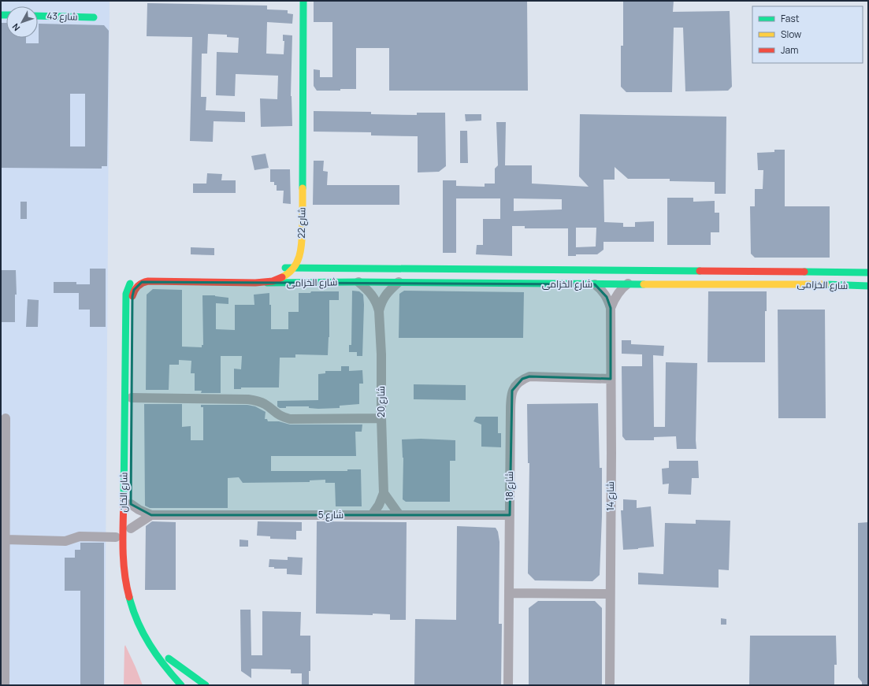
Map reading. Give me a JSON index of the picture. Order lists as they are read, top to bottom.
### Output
{
  "streets": {
    "street": [
      "شارع 43",
      "شارع 22",
      "شارع الخزامى",
      "شارع 20",
      "شارع 18",
      "شارع الخان",
      "شارع 14",
      "شارع 5"
    ]
  },
  "crossings": [
    ["شارع 22", "شارع الخزامى"],
    ["شارع 22", "شارع الخان"],
    ["شارع الخزامى", "شارع 20"],
    ["شارع الخزامى", "شارع الخان"],
    ["شارع الخزامى", "شارع 14"],
    ["شارع 20", "شارع 5"],
    ["شارع 18", "شارع 14"],
    ["شارع 18", "شارع 5"],
    ["شارع الخان", "شارع 5"]
  ],
  "legend": ["Fast", "Slow", "Jam"],
  "north": "bottom left"
}
